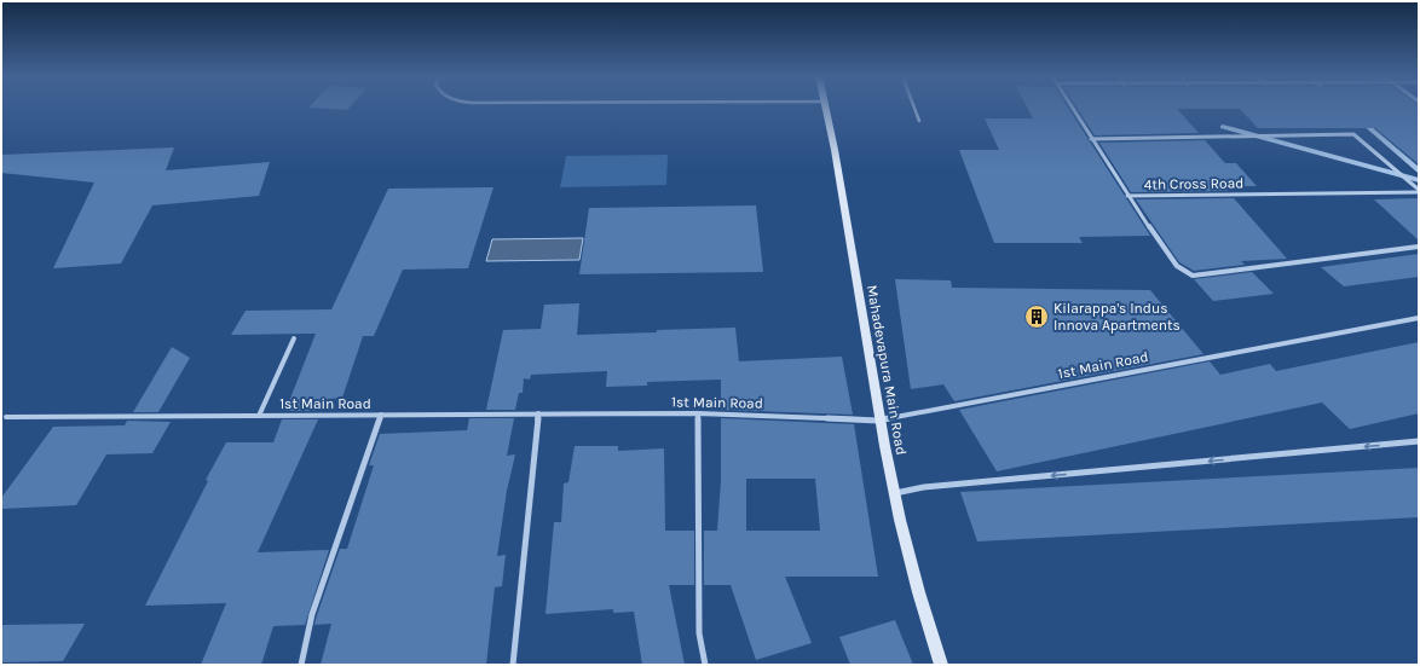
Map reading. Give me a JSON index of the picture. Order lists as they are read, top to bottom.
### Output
{
  "streets": {
    "street": ["4th Cross Road", "1st Main Road", "Mahadevapura Main Road"]
  },
  "crossings": [
    ["1st Main Road", "Mahadevapura Main Road"]
  ],
  "places": {
    "building": ["Kilarappa's Indus Innova Apartments"]
  }
}
